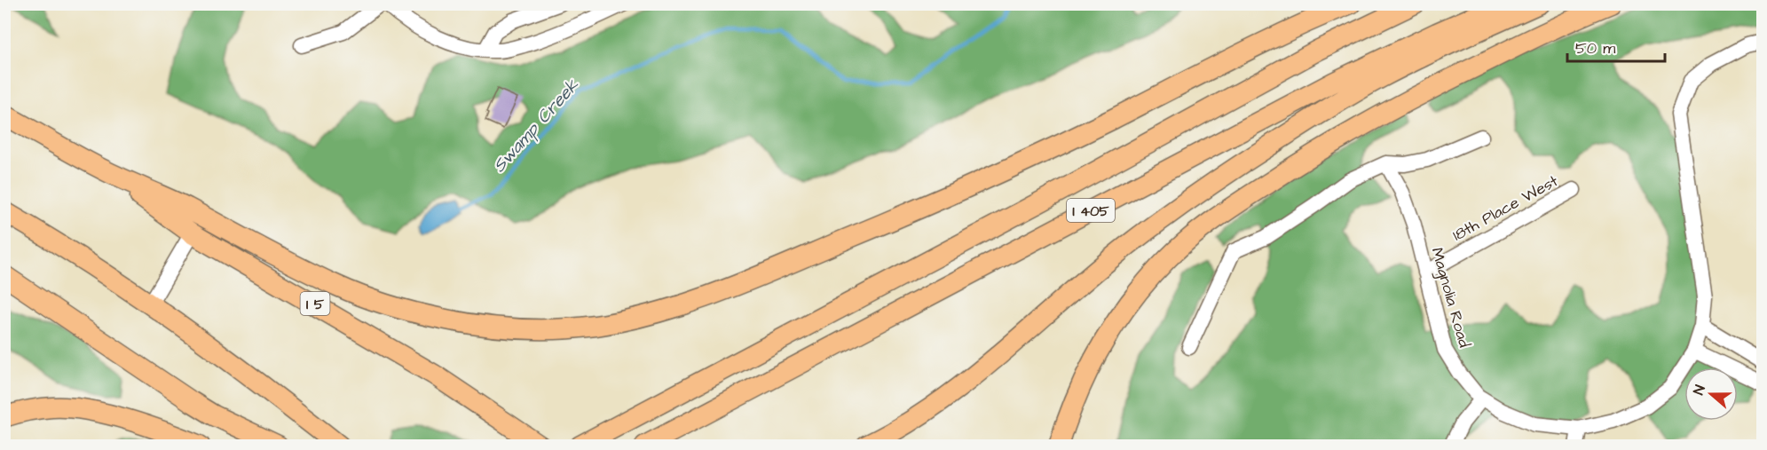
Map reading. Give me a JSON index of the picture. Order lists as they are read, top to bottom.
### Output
{
  "streets": {
    "highway": ["I 405", "I 5"],
    "street": ["18th Place West", "Magnolia Road"]
  },
  "crossings": [
    ["18th Place West", "Magnolia Road"]
  ],
  "water": ["Swamp Creek"],
  "scale_bar": "50 m",
  "north": "left"
}
